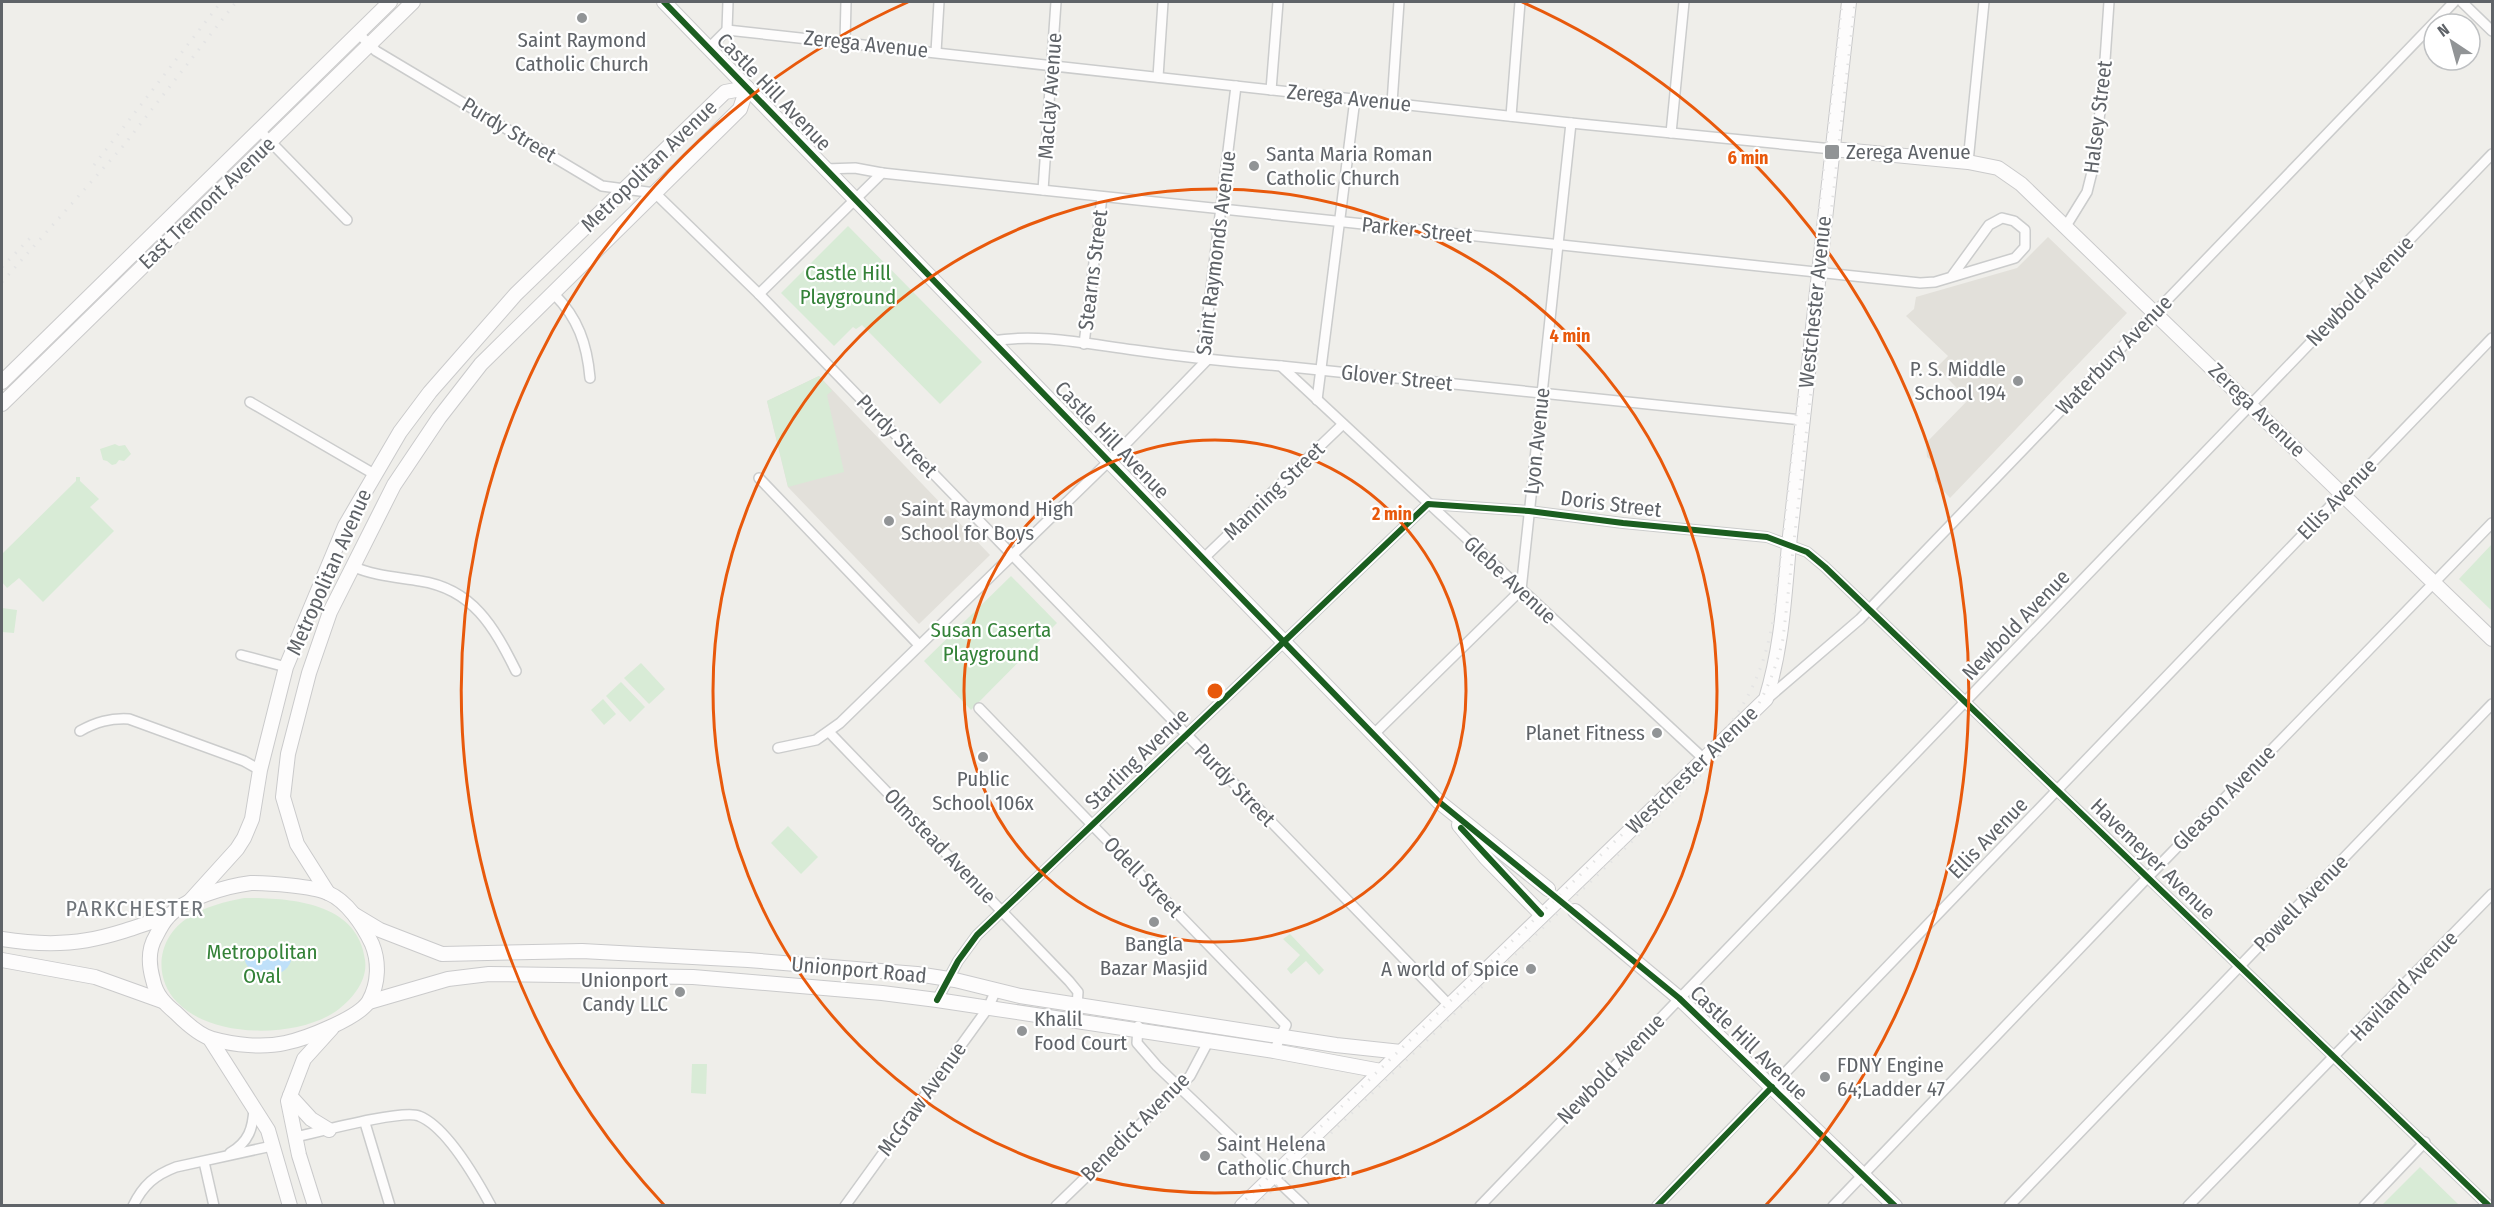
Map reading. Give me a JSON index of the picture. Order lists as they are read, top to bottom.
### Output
{
  "streets": {
    "street": [
      "Zerega Avenue",
      "Castle Hill Avenue",
      "Maclay Avenue",
      "Halsey Street",
      "Purdy Street",
      "Metropolitan Avenue",
      "East Tremont Avenue",
      "Parker Street",
      "Saint Raymonds Avenue",
      "Stearns Street",
      "Newbold Avenue",
      "Westchester Avenue",
      "Waterbury Avenue",
      "Glover Street",
      "Lyon Avenue",
      "Manning Street",
      "Ellis Avenue",
      "Doris Street",
      "Glebe Avenue",
      "Starling Avenue",
      "Gleason Avenue",
      "Olmstead Avenue",
      "Havemeyer Avenue",
      "Odell Street",
      "Powell Avenue",
      "Unionport Road",
      "Haviland Avenue",
      "McGraw Avenue",
      "Benedict Avenue"
    ]
  },
  "crossings": [
    ["Zerega Avenue", "Maclay Avenue"],
    ["Zerega Avenue", "Halsey Street"],
    ["Zerega Avenue", "Saint Raymonds Avenue"],
    ["Zerega Avenue", "Newbold Avenue"],
    ["Zerega Avenue", "Westchester Avenue"],
    ["Zerega Avenue", "Waterbury Avenue"],
    ["Zerega Avenue", "Lyon Avenue"],
    ["Zerega Avenue", "Ellis Avenue"],
    ["Zerega Avenue", "Gleason Avenue"],
    ["Castle Hill Avenue", "Metropolitan Avenue"],
    ["Castle Hill Avenue", "Parker Street"],
    ["Castle Hill Avenue", "Saint Raymonds Avenue"],
    ["Castle Hill Avenue", "Newbold Avenue"],
    ["Castle Hill Avenue", "Glover Street"],
    ["Castle Hill Avenue", "Manning Street"],
    ["Castle Hill Avenue", "Ellis Avenue"],
    ["Castle Hill Avenue", "Starling Avenue"],
    ["Castle Hill Avenue", "Gleason Avenue"],
    ["Maclay Avenue", "Parker Street"],
    ["Purdy Street", "Metropolitan Avenue"],
    ["Purdy Street", "East Tremont Avenue"],
    ["Purdy Street", "Saint Raymonds Avenue"],
    ["Purdy Street", "Westchester Avenue"],
    ["Purdy Street", "Starling Avenue"],
    ["Metropolitan Avenue", "Unionport Road"],
    ["Parker Street", "Saint Raymonds Avenue"],
    ["Parker Street", "Stearns Street"],
    ["Parker Street", "Westchester Avenue"],
    ["Parker Street", "Lyon Avenue"],
    ["Saint Raymonds Avenue", "Glover Street"],
    ["Saint Raymonds Avenue", "Olmstead Avenue"],
    ["Stearns Street", "Glover Street"],
    ["Newbold Avenue", "Havemeyer Avenue"],
    ["Westchester Avenue", "Waterbury Avenue"],
    ["Westchester Avenue", "Glover Street"],
    ["Westchester Avenue", "Doris Street"],
    ["Westchester Avenue", "Glebe Avenue"],
    ["Westchester Avenue", "Havemeyer Avenue"],
    ["Westchester Avenue", "Unionport Road"],
    ["Waterbury Avenue", "Havemeyer Avenue"],
    ["Glover Street", "Lyon Avenue"],
    ["Glover Street", "Glebe Avenue"],
    ["Lyon Avenue", "Doris Street"],
    ["Lyon Avenue", "Glebe Avenue"],
    ["Manning Street", "Glebe Avenue"],
    ["Ellis Avenue", "Havemeyer Avenue"],
    ["Doris Street", "Glebe Avenue"],
    ["Doris Street", "Starling Avenue"],
    ["Doris Street", "Havemeyer Avenue"],
    ["Glebe Avenue", "Starling Avenue"],
    ["Starling Avenue", "Olmstead Avenue"],
    ["Starling Avenue", "Odell Street"],
    ["Starling Avenue", "Unionport Road"],
    ["Gleason Avenue", "Havemeyer Avenue"],
    ["Olmstead Avenue", "Unionport Road"],
    ["Havemeyer Avenue", "Powell Avenue"],
    ["Havemeyer Avenue", "Haviland Avenue"],
    ["Odell Street", "Unionport Road"],
    ["Unionport Road", "McGraw Avenue"],
    ["Unionport Road", "Benedict Avenue"]
  ],
  "districts": ["PARKCHESTER"],
  "parks": ["Castle Hill Playground", "Susan Caserta Playground", "Metropolitan Oval"],
  "places": {
    "other": [
      "Saint Raymond Catholic Church",
      "Santa Maria Roman Catholic Church",
      "P. S. Middle School 194",
      "Saint Raymond High School for Boys",
      "Planet Fitness",
      "Public School 106x",
      "Bangla Bazar Masjid",
      "A world of Spice",
      "Unionport Candy LLC",
      "Khalil Food Court",
      "FDNY Engine 64;Ladder 47",
      "Saint Helena Catholic Church"
    ],
    "transit": ["Zerega Avenue"]
  },
  "north": "top left",
  "rings": ["6 min", "4 min", "2 min"]
}
